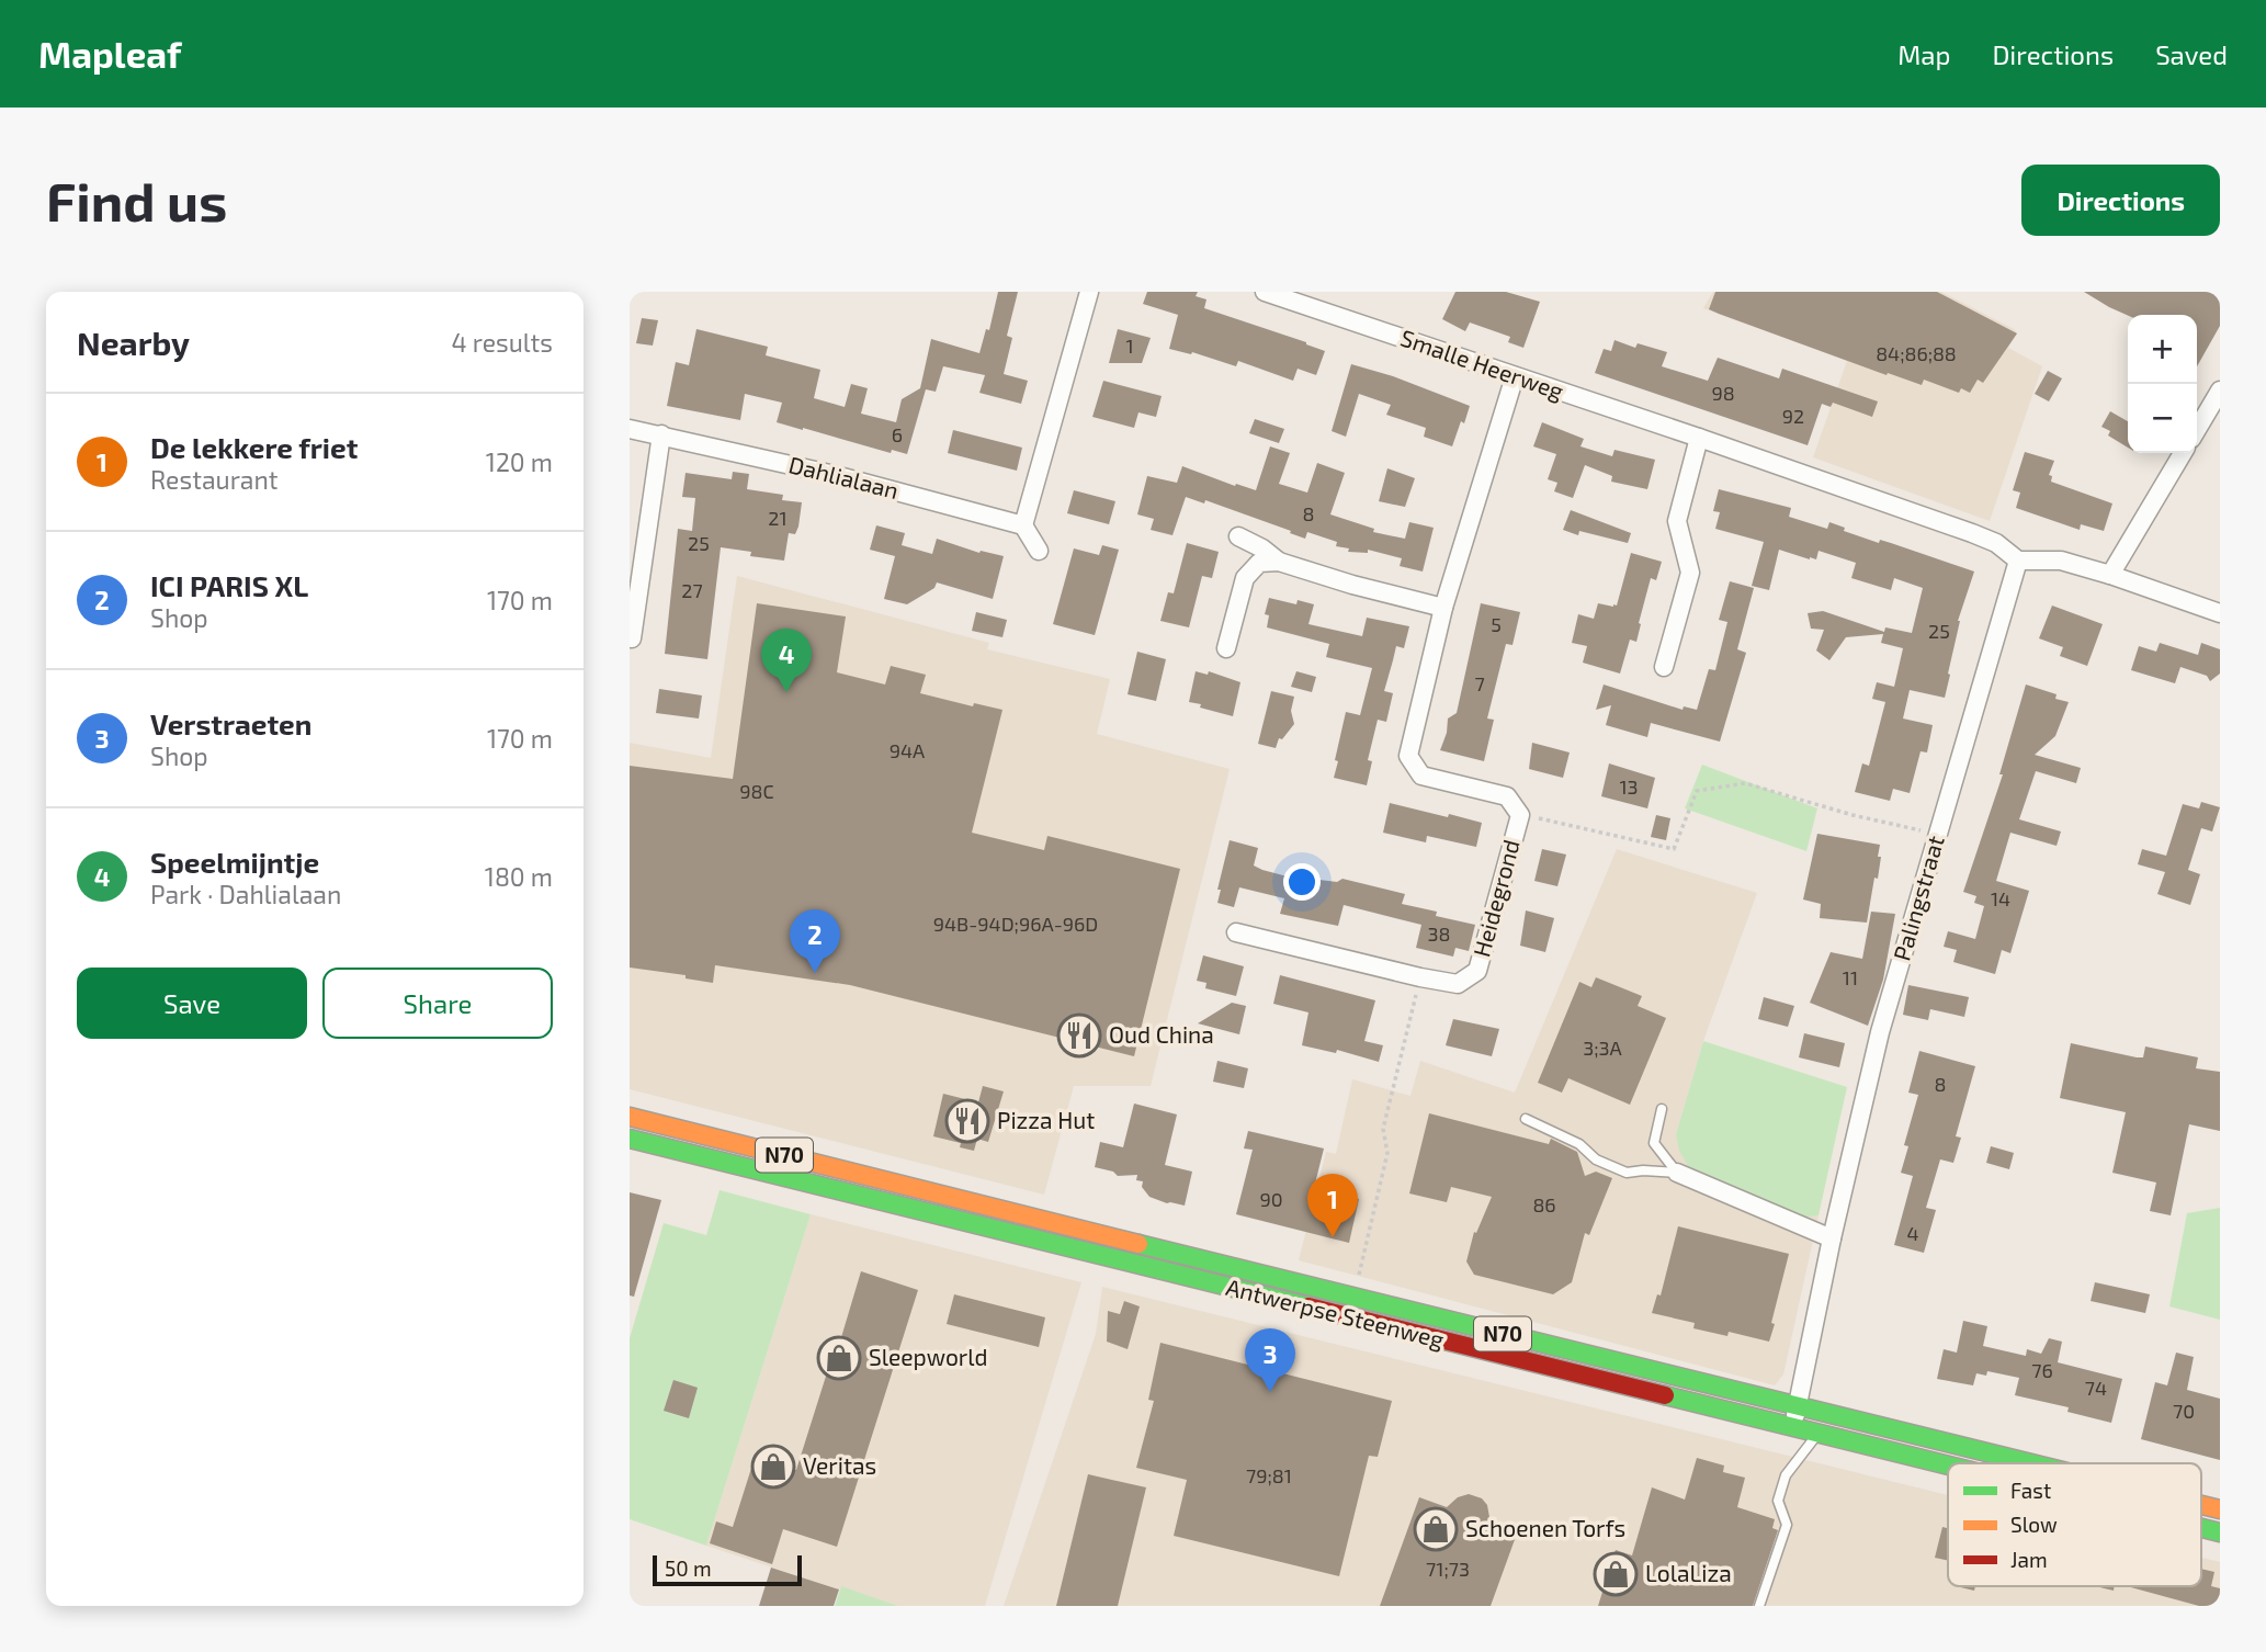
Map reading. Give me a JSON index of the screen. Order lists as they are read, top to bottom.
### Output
{
  "streets": {
    "main road": ["N70", "Antwerpse Steenweg"],
    "street": [
      "Smalle Heerweg",
      "Dahlialaan",
      "Heidegrond",
      "Palingstraat"
    ]
  },
  "crossings": [
    ["Smalle Heerweg", "Heidegrond"],
    ["Smalle Heerweg", "Palingstraat"],
    ["Palingstraat", "Antwerpse Steenweg"]
  ],
  "places": {
    "restaurant": ["Oud China", "Pizza Hut"],
    "shop": [
      "Sleepworld",
      "Veritas",
      "Schoenen Torfs",
      "LolaLiza"
    ]
  },
  "house_numbers": [
    "1",
    "84;86;88",
    "98",
    "92",
    "6",
    "8",
    "21",
    "25",
    "27",
    "5",
    "25",
    "7",
    "94A",
    "13",
    "98C",
    "14",
    "94B-94D;96A-96D",
    "38",
    "11",
    "3;3A",
    "8",
    "90",
    "86",
    "4",
    "76",
    "74",
    "70",
    "79;81",
    "71;73"
  ],
  "legend": ["Fast", "Slow", "Jam"],
  "scale_bar": "50 m",
  "page": {
    "header": "Mapleaf",
    "nav": ["Map", "Directions", "Saved"],
    "buttons": [
      "Directions",
      ["Save", "Share"]
    ],
    "title": "Find us",
    "heading": ["Nearby", "4 results"],
    "map_buttons": ["+", "−"],
    "list": [
      {
        "mark": "1",
        "name": "De lekkere friet",
        "note": "Restaurant",
        "value": "120 m"
      },
      {
        "mark": "2",
        "name": "ICI PARIS XL",
        "note": "Shop",
        "value": "170 m"
      },
      {
        "mark": "3",
        "name": "Verstraeten",
        "note": "Shop",
        "value": "170 m"
      },
      {
        "mark": "4",
        "name": "Speelmijntje",
        "note": "Park · Dahlialaan",
        "value": "180 m"
      }
    ],
    "pins": [
      "4",
      "2",
      "1",
      "3"
    ],
    "scale": "50 m"
  }
}
